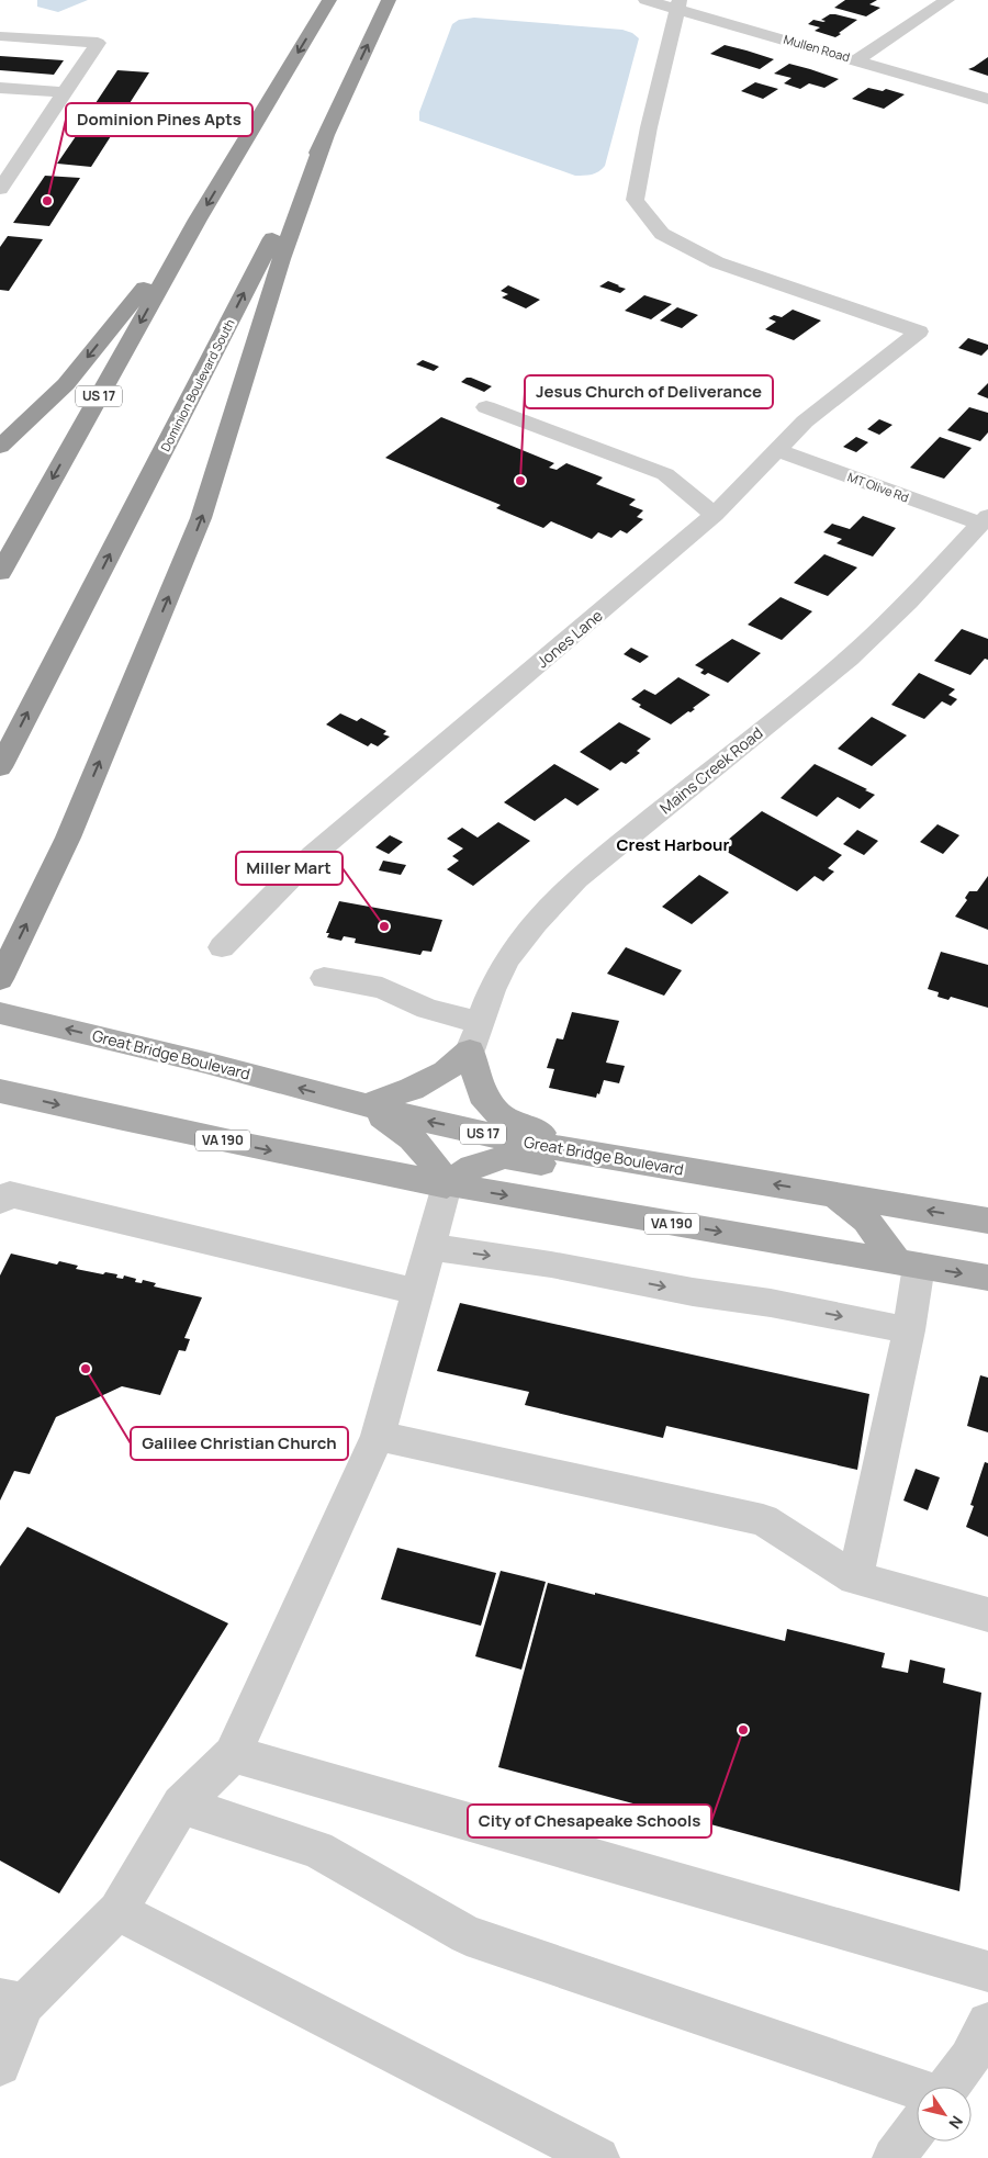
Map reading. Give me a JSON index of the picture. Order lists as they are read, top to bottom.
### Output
{
  "streets": {
    "highway": ["Dominion Boulevard South", "US 17"],
    "main road": ["Great Bridge Boulevard", "VA 190"],
    "street": [
      "Mullen Road",
      "MT Olive Rd",
      "Jones Lane",
      "Mains Creek Road"
    ]
  },
  "crossings": [
    ["Mullen Road", "Jones Lane"],
    ["MT Olive Rd", "Jones Lane"],
    ["MT Olive Rd", "Mains Creek Road"]
  ],
  "districts": ["Crest Harbour"],
  "places": [
    "Dominion Pines Apts",
    "Jesus Church of Deliverance",
    "Miller Mart",
    "Galilee Christian Church",
    "City of Chesapeake Schools"
  ],
  "north": "bottom right"
}
